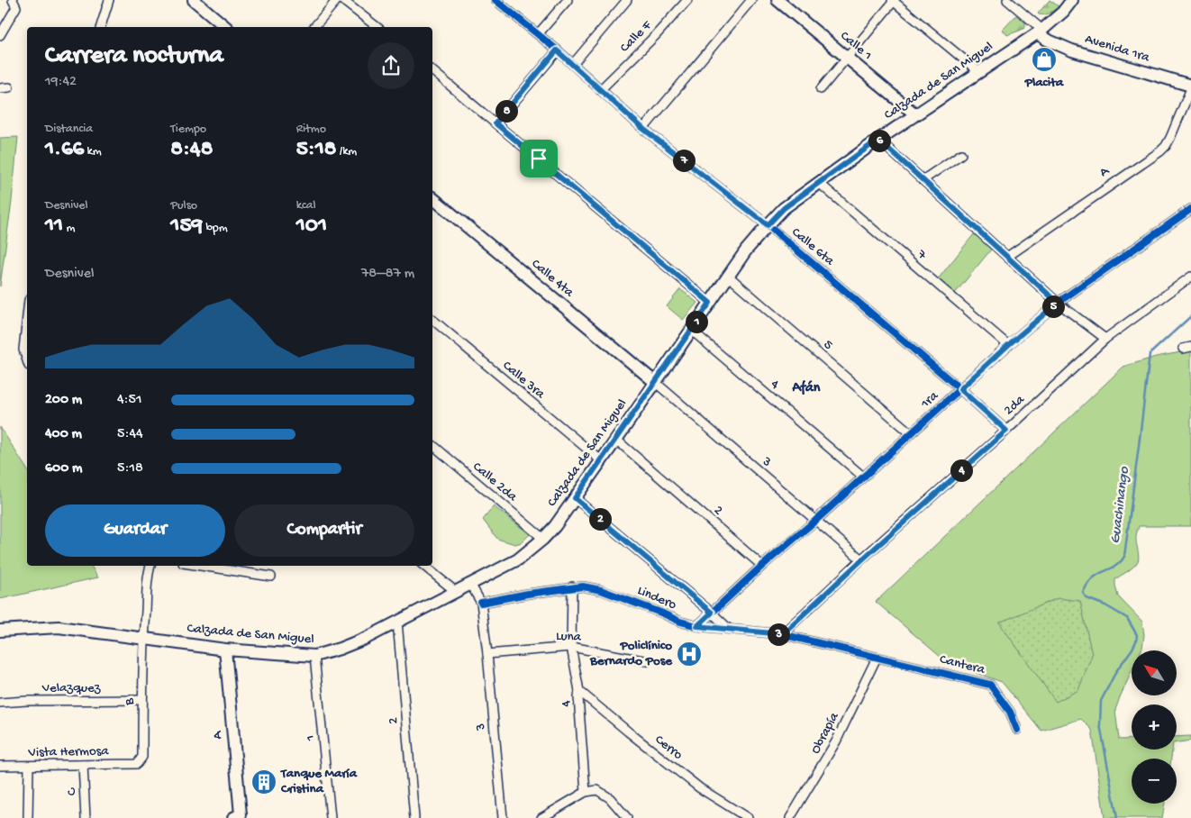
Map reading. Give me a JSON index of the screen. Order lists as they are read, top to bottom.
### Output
{
  "streets": {
    "main road": [
      "Calle 1",
      "Avenida 1ra",
      "Calzada de San Miguel",
      "A",
      "Calle 4ta"
    ],
    "street": [
      "Calle F",
      "Calle 6ta",
      "7",
      "5",
      "Calle 3ra",
      "4",
      "1ra",
      "2da",
      "3",
      "Calle 2da",
      "2",
      "Lindero",
      "Luna",
      "Cantera",
      "Velazquez",
      "B",
      "Obrapía",
      "1",
      "Cerro",
      "Vista Hermosa",
      "C"
    ]
  },
  "crossings": [
    ["Calle F", "Calle 6ta"],
    ["Calle 1", "Calzada de San Miguel"],
    ["Avenida 1ra", "Calzada de San Miguel"],
    ["Avenida 1ra", "A"],
    ["Calzada de San Miguel", "A"],
    ["Calzada de San Miguel", "Calle 6ta"],
    ["Calzada de San Miguel", "7"],
    ["Calzada de San Miguel", "Calle 4ta"],
    ["Calzada de San Miguel", "5"],
    ["Calzada de San Miguel", "Calle 3ra"],
    ["Calzada de San Miguel", "4"],
    ["Calzada de San Miguel", "3"],
    ["Calzada de San Miguel", "Calle 2da"],
    ["Calzada de San Miguel", "2"],
    ["Calzada de San Miguel", "B"],
    ["Calzada de San Miguel", "1"],
    ["Calle 6ta", "1ra"],
    ["Calle 6ta", "2da"],
    ["7", "1ra"],
    ["Calle 4ta", "3"],
    ["5", "1ra"],
    ["4", "1ra"],
    ["4", "Lindero"],
    ["4", "Luna"],
    ["4", "Cerro"],
    ["1ra", "3"],
    ["1ra", "2"],
    ["1ra", "Lindero"],
    ["2da", "3"],
    ["2da", "Lindero"],
    ["3", "Lindero"],
    ["3", "Luna"],
    ["Lindero", "Cantera"],
    ["Lindero", "Obrapía"],
    ["Cantera", "Obrapía"],
    ["Velazquez", "B"],
    ["B", "Vista Hermosa"],
    ["Vista Hermosa", "C"]
  ],
  "districts": ["Afán"],
  "water": ["Guachinango"],
  "places": {
    "shop": ["Placita"],
    "hospital": ["Policlínico Bernardo Pose"],
    "building": ["Tanque María Cristina"]
  },
  "north": "top left",
  "page": {
    "heading": ["Carrera nocturna", "19:42"],
    "pins": [
      "8",
      "6",
      "7",
      "5",
      "1",
      "4",
      "2",
      "3"
    ],
    "stats": [
      ["Distancia", "1.66 km"],
      ["Tiempo", "8:48"],
      ["Ritmo", "5:18 /km"],
      ["Desnivel", "11 m"],
      ["Pulso", "159 bpm"],
      ["kcal", "101"]
    ],
    "chart": ["Desnivel", "78–87 m"],
    "list": [
      {
        "name": "200 m",
        "note": "4:51"
      },
      {
        "name": "400 m",
        "note": "5:44"
      },
      {
        "name": "600 m",
        "note": "5:18"
      }
    ],
    "buttons": ["Guardar", "Compartir"],
    "map_buttons": ["+", "−"]
  }
}
